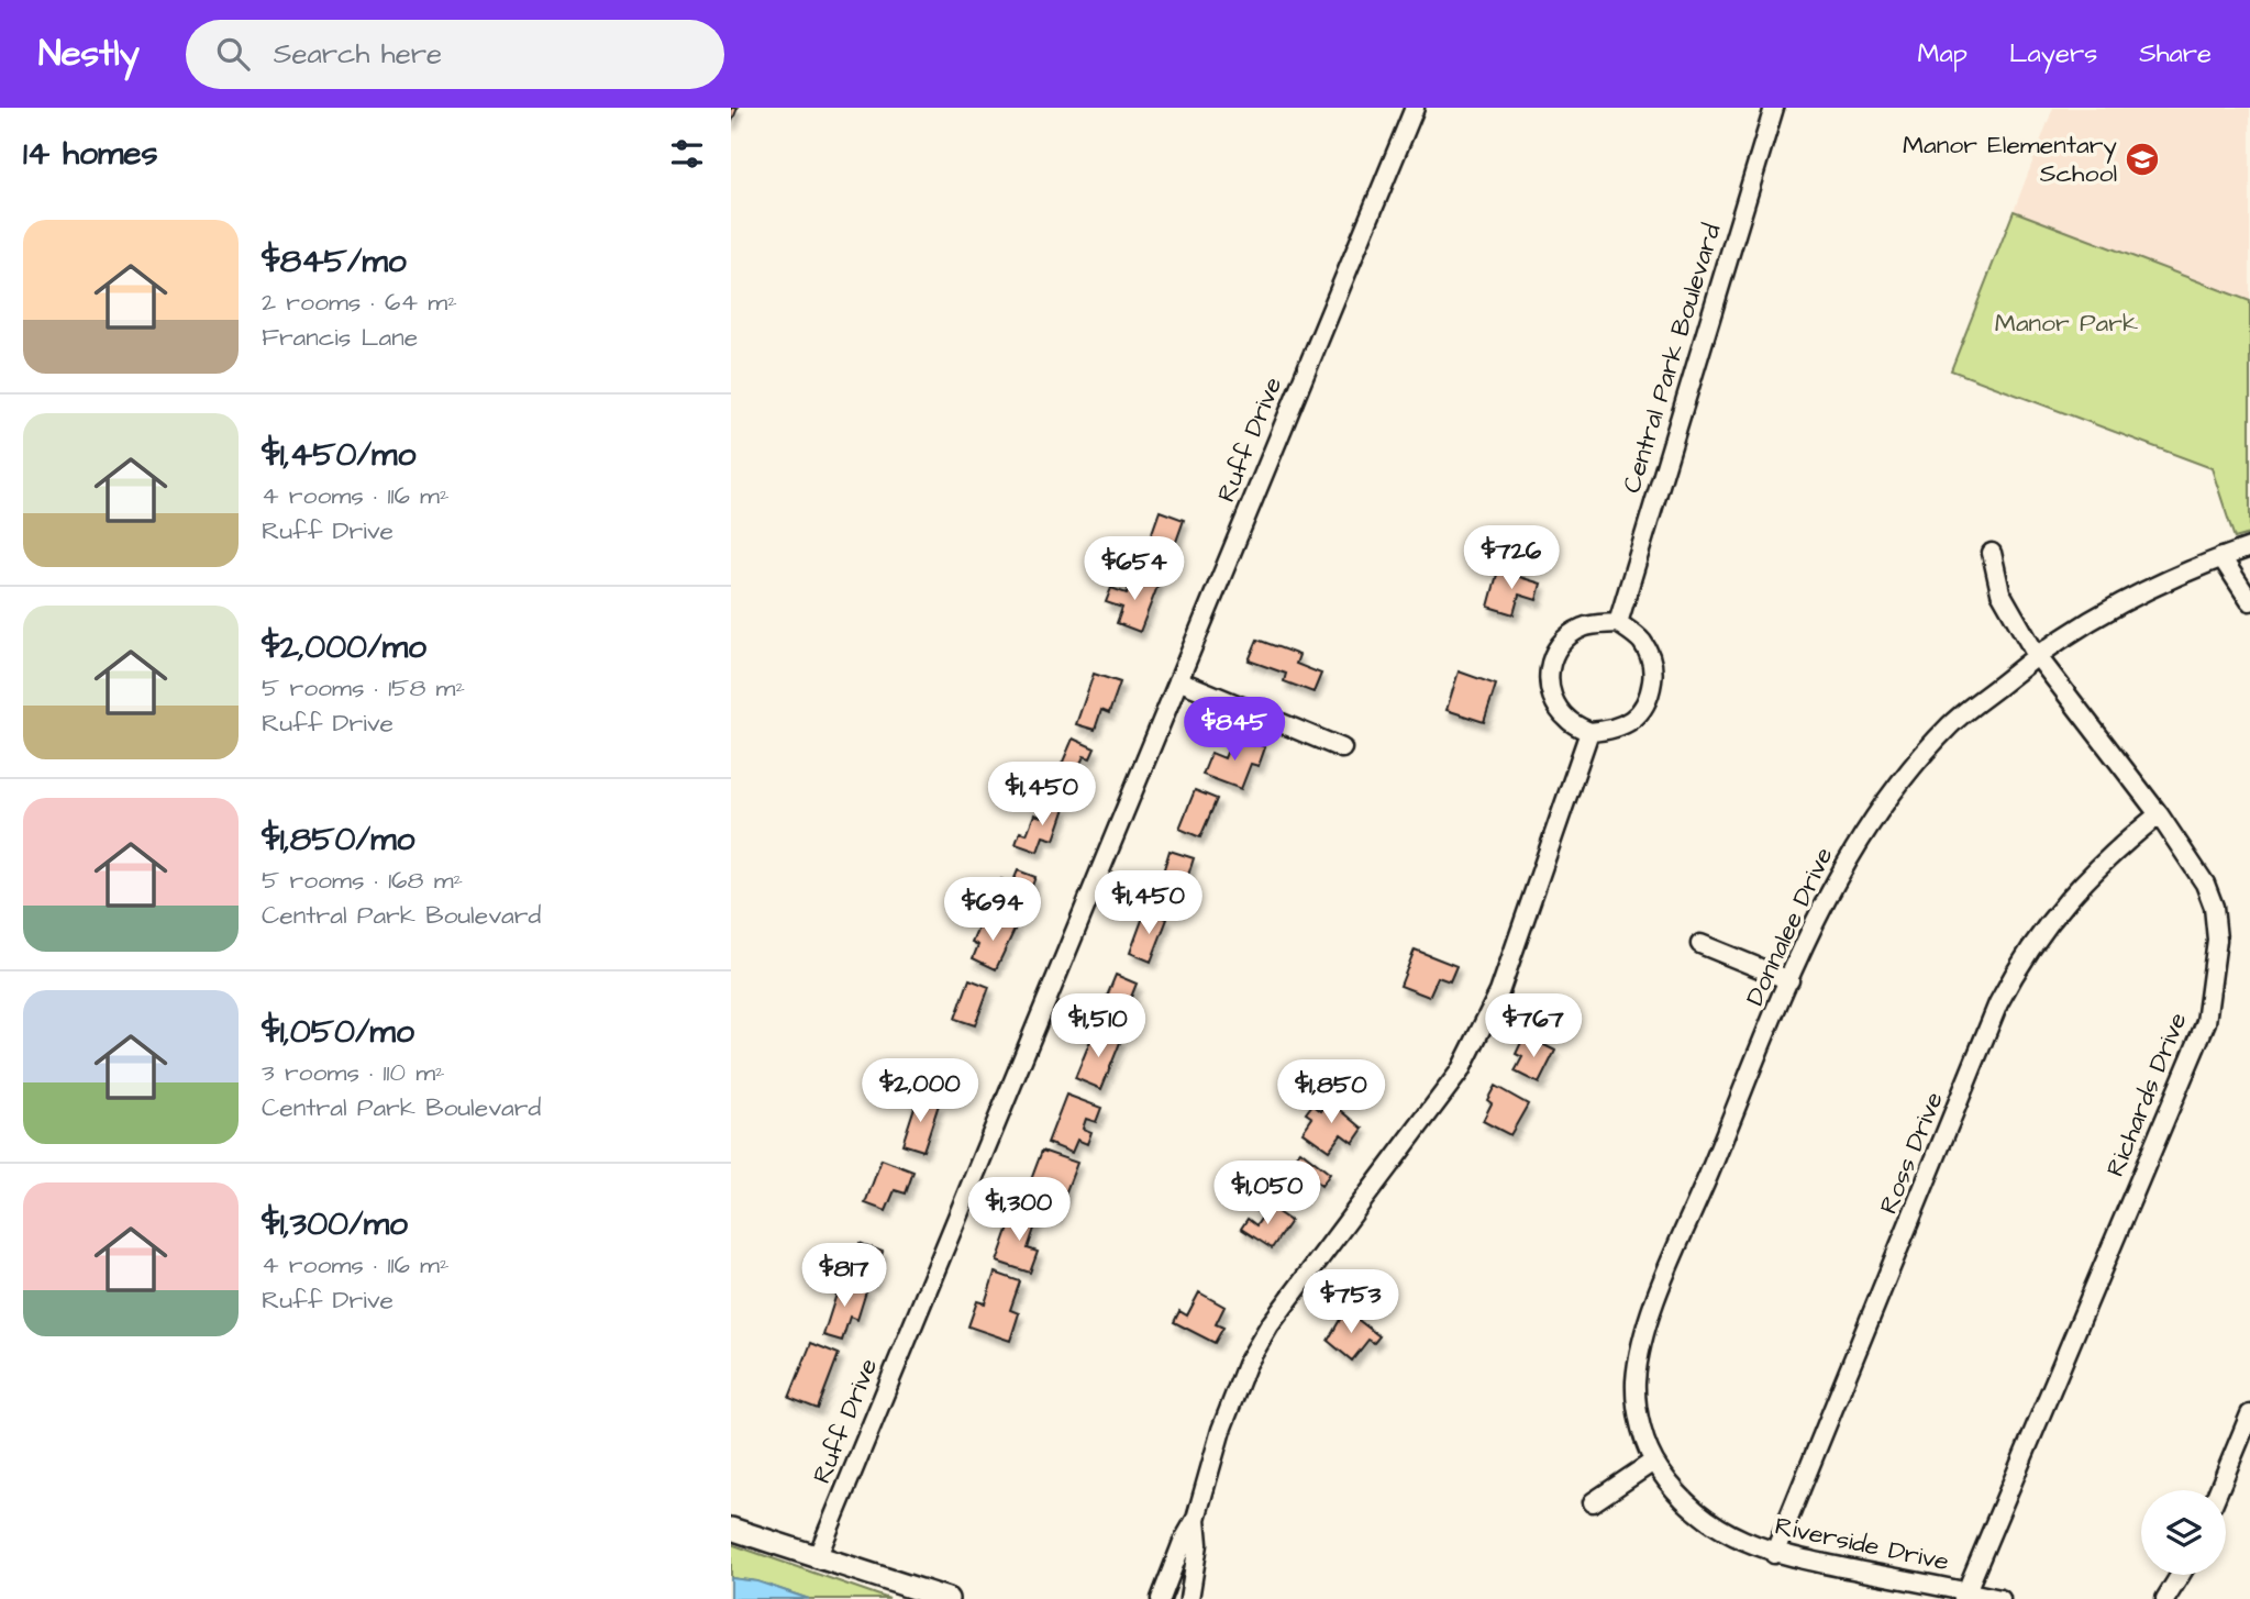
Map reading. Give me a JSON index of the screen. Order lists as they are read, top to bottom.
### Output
{
  "streets": {
    "street": [
      "Central Park Boulevard",
      "Ruff Drive",
      "Donnalee Drive",
      "Richards Drive",
      "Ross Drive",
      "Riverside Drive"
    ]
  },
  "crossings": [
    ["Donnalee Drive", "Richards Drive"],
    ["Donnalee Drive", "Riverside Drive"],
    ["Richards Drive", "Ross Drive"],
    ["Richards Drive", "Riverside Drive"],
    ["Ross Drive", "Riverside Drive"]
  ],
  "parks": ["Manor Park"],
  "places": {
    "school or university": ["Manor Elementary School"]
  },
  "page": {
    "header": "Nestly",
    "search": "Search here",
    "nav": ["Map", "Layers", "Share"],
    "heading": "14 homes",
    "list": [
      {
        "name": "$845/mo",
        "note": "2 rooms · 64 m² · Francis Lane"
      },
      {
        "name": "$1,450/mo",
        "note": "4 rooms · 116 m² · Ruff Drive"
      },
      {
        "name": "$2,000/mo",
        "note": "5 rooms · 158 m² · Ruff Drive"
      },
      {
        "name": "$1,850/mo",
        "note": "5 rooms · 168 m² · Central Park Boulevard"
      },
      {
        "name": "$1,050/mo",
        "note": "3 rooms · 110 m² · Central Park Boulevard"
      },
      {
        "name": "$1,300/mo",
        "note": "4 rooms · 116 m² · Ruff Drive"
      }
    ],
    "price": [
      "$726",
      "$654",
      "$845",
      "$1,450",
      "$1,450",
      "$694",
      "$1,510",
      "$767",
      "$2,000",
      "$1,850",
      "$1,050",
      "$1,300",
      "$817",
      "$753"
    ]
  }
}
